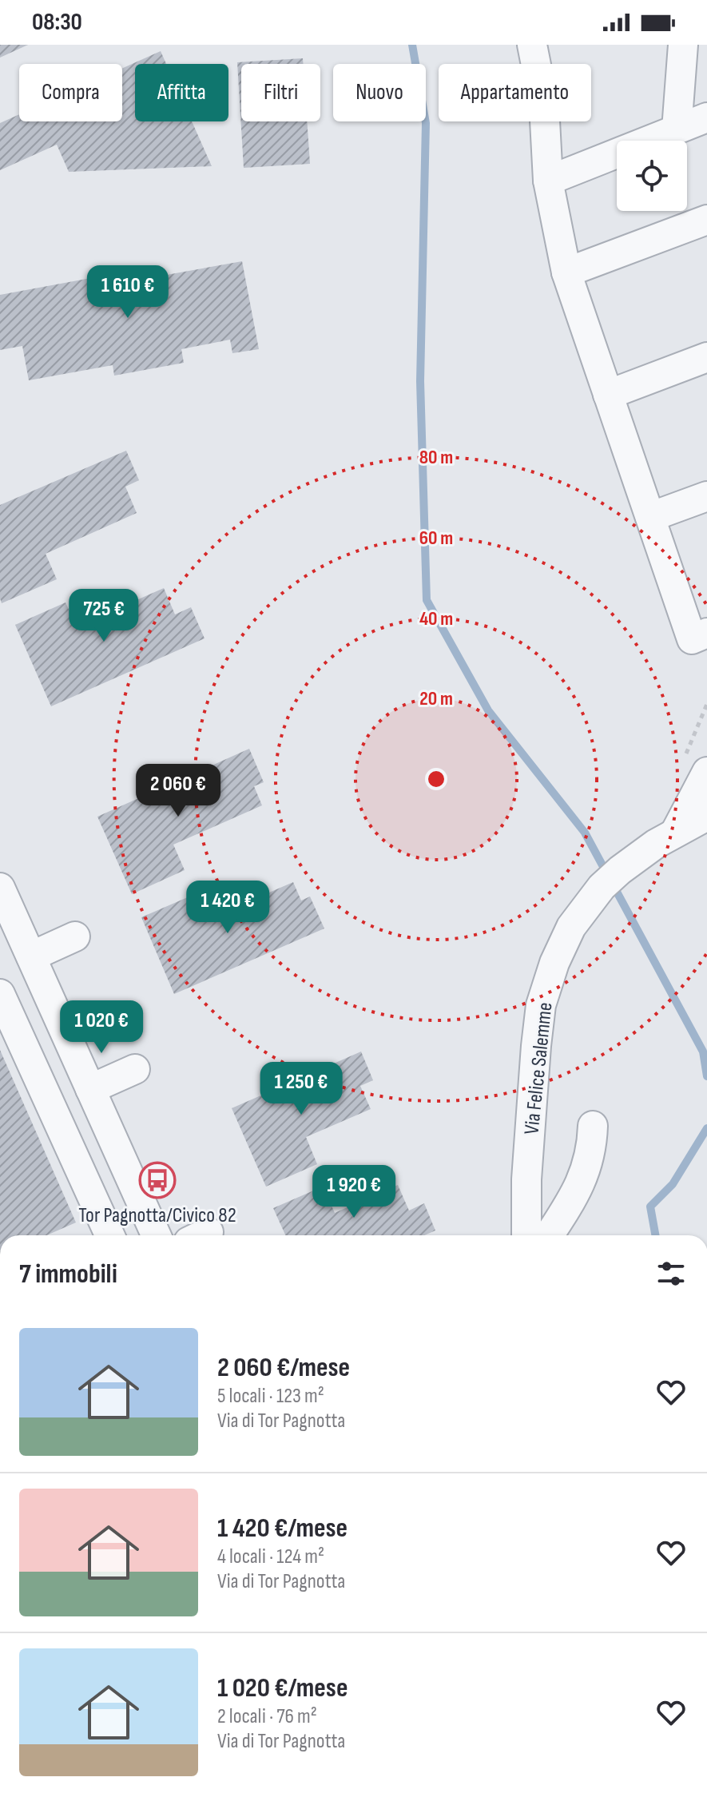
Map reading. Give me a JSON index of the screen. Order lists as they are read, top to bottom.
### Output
{
  "streets": {
    "street": ["Via Felice Salemme"]
  },
  "places": {
    "bus stop": ["Tor Pagnotta/Civico 82"]
  },
  "page": {
    "status": "08:30",
    "chip": [
      "Compra",
      "Affitta",
      "Filtri",
      "Nuovo",
      "Appartamento"
    ],
    "price": [
      "1 610 €",
      "725 €",
      "2 060 €",
      "1 420 €",
      "1 020 €",
      "1 250 €",
      "1 920 €"
    ],
    "heading": "7 immobili",
    "list": [
      {
        "name": "2 060 €/mese",
        "note": "5 locali · 123 m² · Via di Tor Pagnotta"
      },
      {
        "name": "1 420 €/mese",
        "note": "4 locali · 124 m² · Via di Tor Pagnotta"
      },
      {
        "name": "1 020 €/mese",
        "note": "2 locali · 76 m² · Via di Tor Pagnotta"
      }
    ]
  },
  "rings": [
    "80 m",
    "60 m",
    "40 m",
    "20 m"
  ]
}
